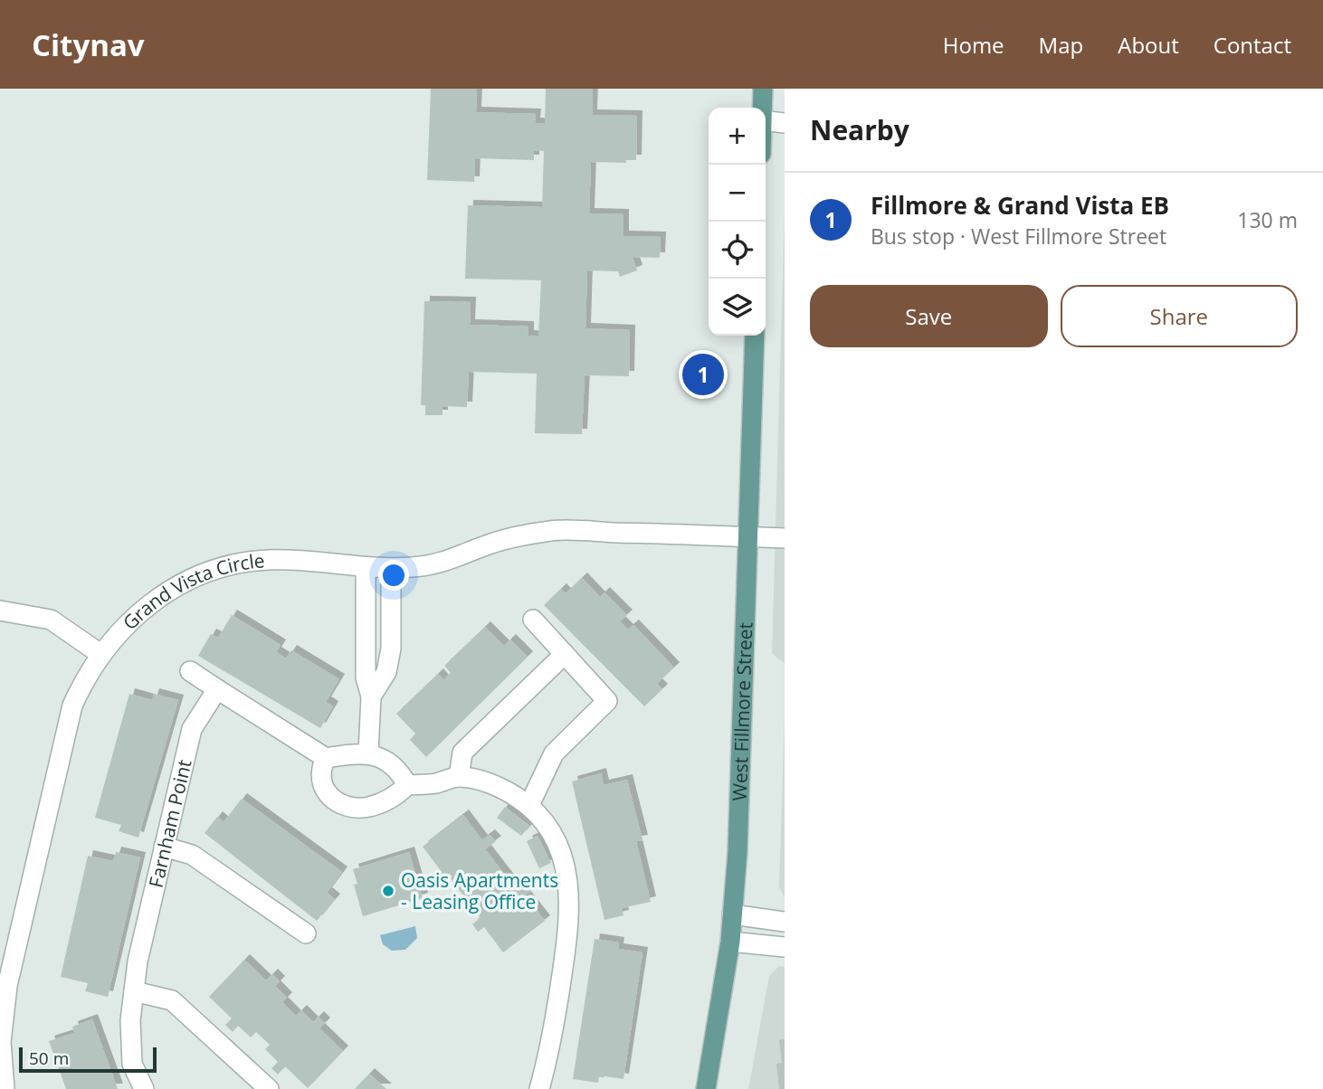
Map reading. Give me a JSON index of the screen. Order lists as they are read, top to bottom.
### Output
{
  "streets": {
    "main road": ["West Fillmore Street"],
    "street": ["Grand Vista Circle", "Farnham Point"]
  },
  "crossings": [
    ["Grand Vista Circle", "West Fillmore Street"]
  ],
  "places": ["Oasis Apartments - Leasing Office"],
  "scale_bar": "50 m",
  "page": {
    "header": "Citynav",
    "nav": [
      "Home",
      "Map",
      "About",
      "Contact"
    ],
    "heading": "Nearby",
    "map_buttons": ["+", "−"],
    "list": [
      {
        "mark": "1",
        "name": "Fillmore & Grand Vista EB",
        "note": "Bus stop · West Fillmore Street",
        "value": "130 m"
      }
    ],
    "buttons": ["Save", "Share"],
    "pins": "1",
    "scale": "50 m"
  }
}
